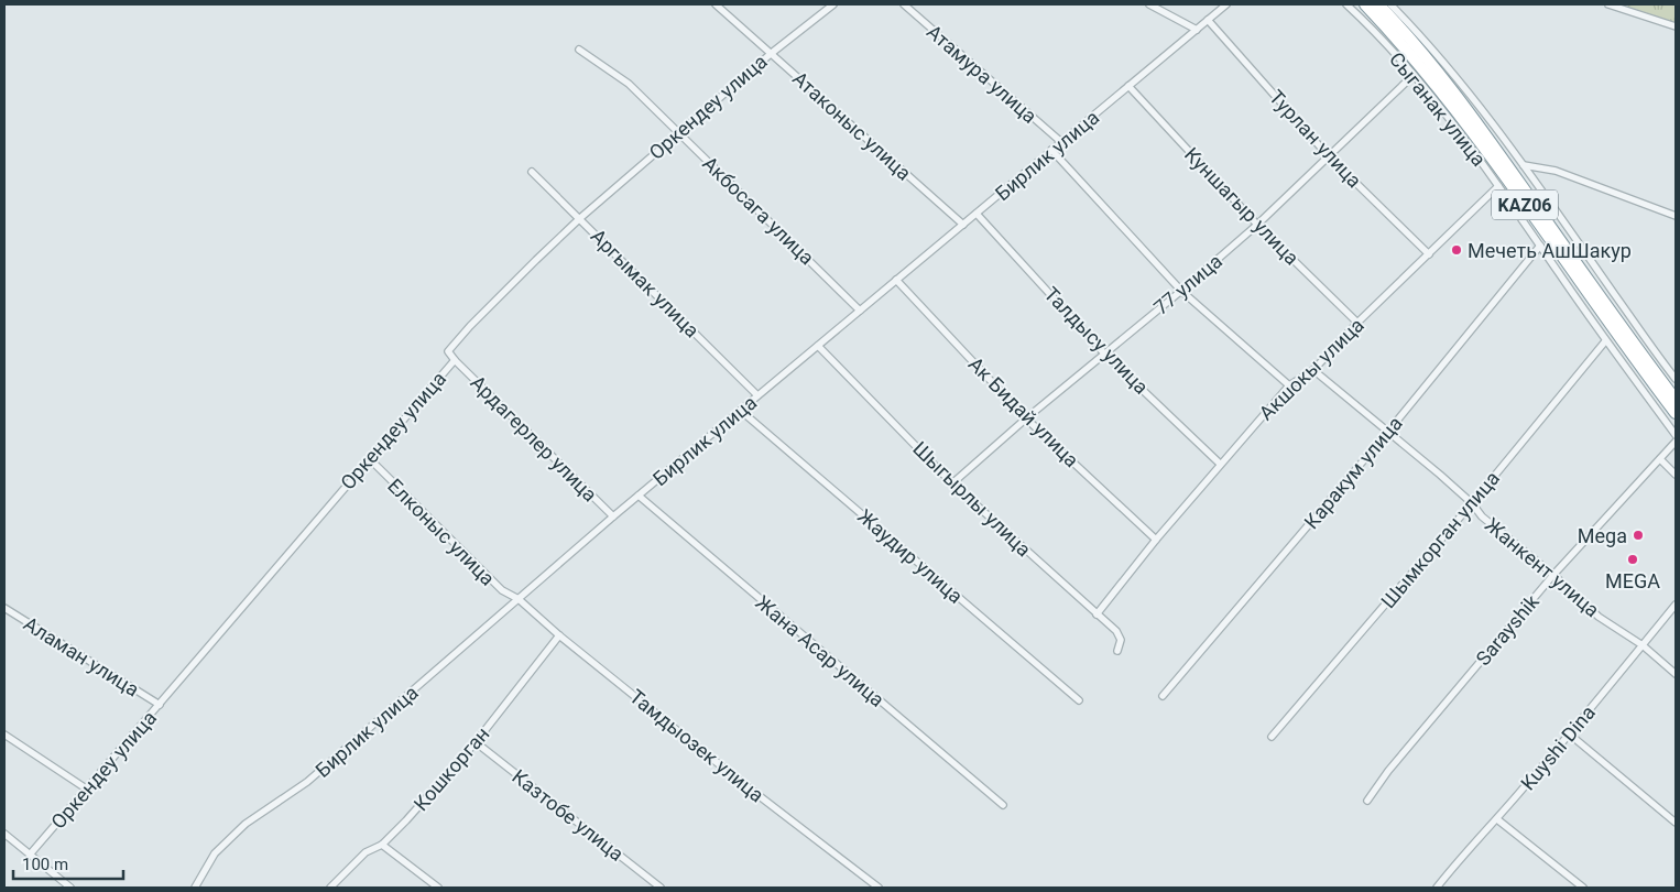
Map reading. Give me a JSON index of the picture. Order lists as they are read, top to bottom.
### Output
{
  "streets": {
    "highway": ["KАZ06"],
    "street": [
      "Атамура улица",
      "Оркендеу улица",
      "Сыганак улица",
      "Атаконыс улица",
      "Турлан улица",
      "Бирлик улица",
      "Куншагыр улица",
      "Акбосага улица",
      "Аргымак улица",
      "77 улица",
      "Талдысу улица",
      "Акшокы улица",
      "Ак Бидай улица",
      "Ардагерлер улица",
      "Каракум улица",
      "Шыгырлы улица",
      "Елконыс улица",
      "Шымкорган улица",
      "Жаудир улица",
      "Жанкент улица",
      "Sarayshik",
      "Жана Асар улица",
      "Аламан улица",
      "Тамдыозек улица",
      "Kuyshi Dina",
      "Кошкорган",
      "Казтобе улица"
    ]
  },
  "crossings": [
    ["Атамура улица", "Бирлик улица"],
    ["Оркендеу улица", "Атаконыс улица"],
    ["Оркендеу улица", "Акбосага улица"],
    ["Оркендеу улица", "Аргымак улица"],
    ["Оркендеу улица", "Ардагерлер улица"],
    ["Оркендеу улица", "Елконыс улица"],
    ["Оркендеу улица", "Аламан улица"],
    ["Сыганак улица", "77 улица"],
    ["Сыганак улица", "Акшокы улица"],
    ["Сыганак улица", "Каракум улица"],
    ["Сыганак улица", "Шымкорган улица"],
    ["Атаконыс улица", "Бирлик улица"],
    ["Турлан улица", "Бирлик улица"],
    ["Турлан улица", "77 улица"],
    ["Турлан улица", "Акшокы улица"],
    ["Бирлик улица", "Куншагыр улица"],
    ["Бирлик улица", "Акбосага улица"],
    ["Бирлик улица", "Аргымак улица"],
    ["Бирлик улица", "Талдысу улица"],
    ["Бирлик улица", "Ак Бидай улица"],
    ["Бирлик улица", "Ардагерлер улица"],
    ["Бирлик улица", "Шыгырлы улица"],
    ["Бирлик улица", "Елконыс улица"],
    ["Бирлик улица", "Жаудир улица"],
    ["Бирлик улица", "Жана Асар улица"],
    ["Бирлик улица", "Тамдыозек улица"],
    ["Куншагыр улица", "77 улица"],
    ["Куншагыр улица", "Акшокы улица"],
    ["77 улица", "Талдысу улица"],
    ["77 улица", "Ак Бидай улица"],
    ["77 улица", "Шыгырлы улица"],
    ["Талдысу улица", "Акшокы улица"],
    ["Акшокы улица", "Ак Бидай улица"],
    ["Акшокы улица", "Шыгырлы улица"],
    ["Акшокы улица", "Жанкент улица"],
    ["Каракум улица", "Жанкент улица"],
    ["Елконыс улица", "Тамдыозек улица"],
    ["Шымкорган улица", "Жанкент улица"],
    ["Жанкент улица", "Sarayshik"],
    ["Жанкент улица", "Kuyshi Dina"],
    ["Тамдыозек улица", "Кошкорган"],
    ["Кошкорган", "Казтобе улица"]
  ],
  "places": ["Мечеть АшШакур", "Mega", "MEGA"],
  "scale_bar": "100 m"
}
